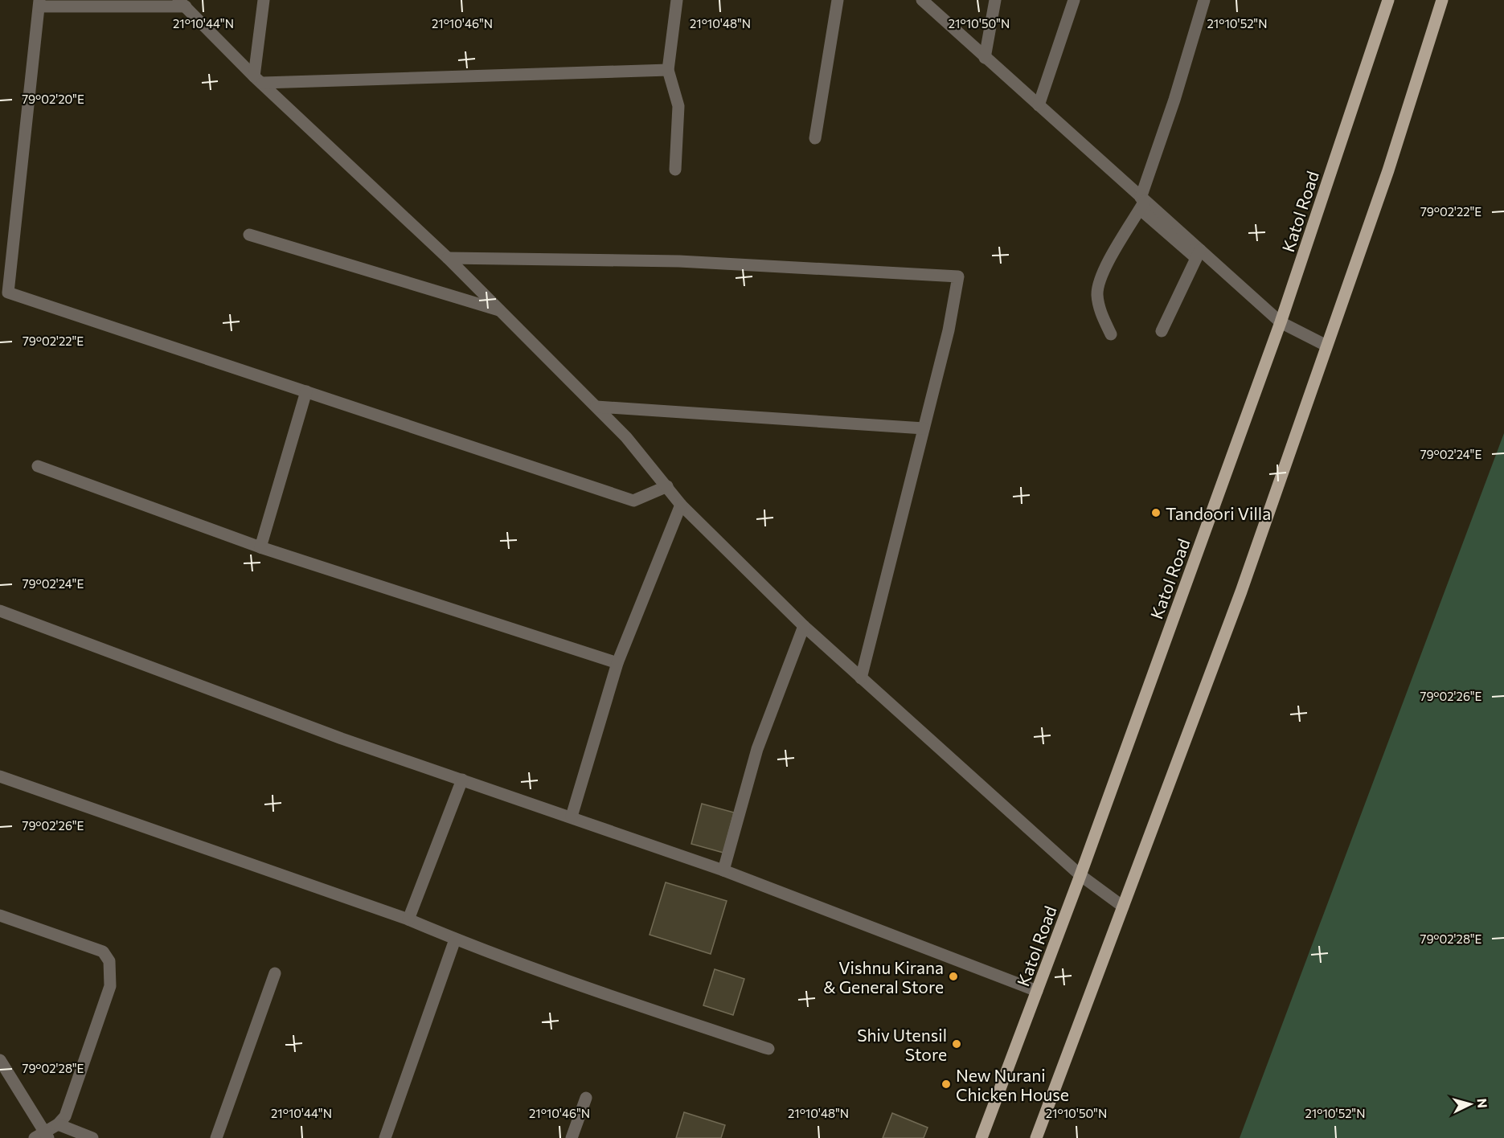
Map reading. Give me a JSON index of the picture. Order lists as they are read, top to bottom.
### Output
{
  "streets": {
    "main road": ["Katol Road"]
  },
  "places": [
    "Tandoori Villa",
    "Vishnu Kirana & General Store",
    "Shiv Utensil Store",
    "New Nurani Chicken House"
  ],
  "north": "right",
  "coordinates": [
    "21°10'44\"N",
    "21°10'46\"N",
    "21°10'48\"N",
    "21°10'50\"N",
    "21°10'52\"N",
    "79°02'20\"E",
    "79°02'22\"E",
    "79°02'24\"E",
    "79°02'26\"E",
    "79°02'28\"E"
  ]
}
